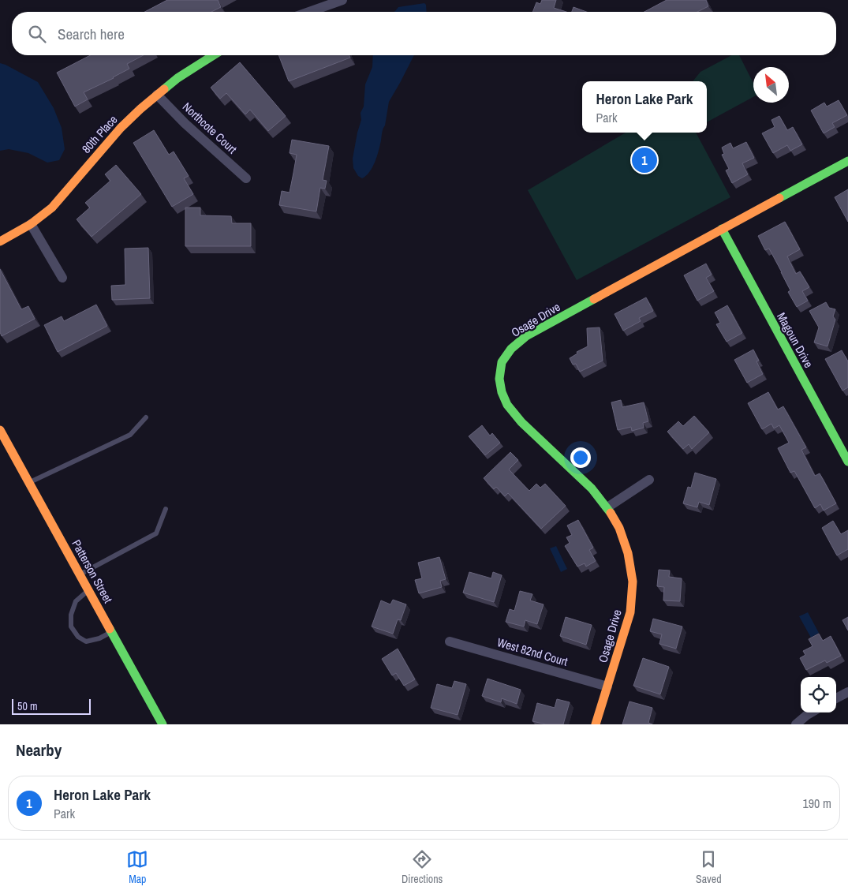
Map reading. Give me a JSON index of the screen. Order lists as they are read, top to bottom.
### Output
{
  "streets": {
    "street": [
      "Northcote Court",
      "80th Place",
      "Osage Drive",
      "Magoun Drive",
      "Patterson Street",
      "West 82nd Court"
    ]
  },
  "crossings": [
    ["Northcote Court", "80th Place"],
    ["Osage Drive", "Magoun Drive"],
    ["Osage Drive", "West 82nd Court"]
  ],
  "scale_bar": "50 m",
  "north": "top left",
  "page": {
    "search": "Search here",
    "popup": ["Heron Lake Park", "Park"],
    "pins": "1",
    "scale": "50 m",
    "heading": "Nearby",
    "list": [
      {
        "mark": "1",
        "name": "Heron Lake Park",
        "note": "Park",
        "value": "190 m"
      }
    ],
    "nav": ["Map", "Directions", "Saved"]
  }
}
